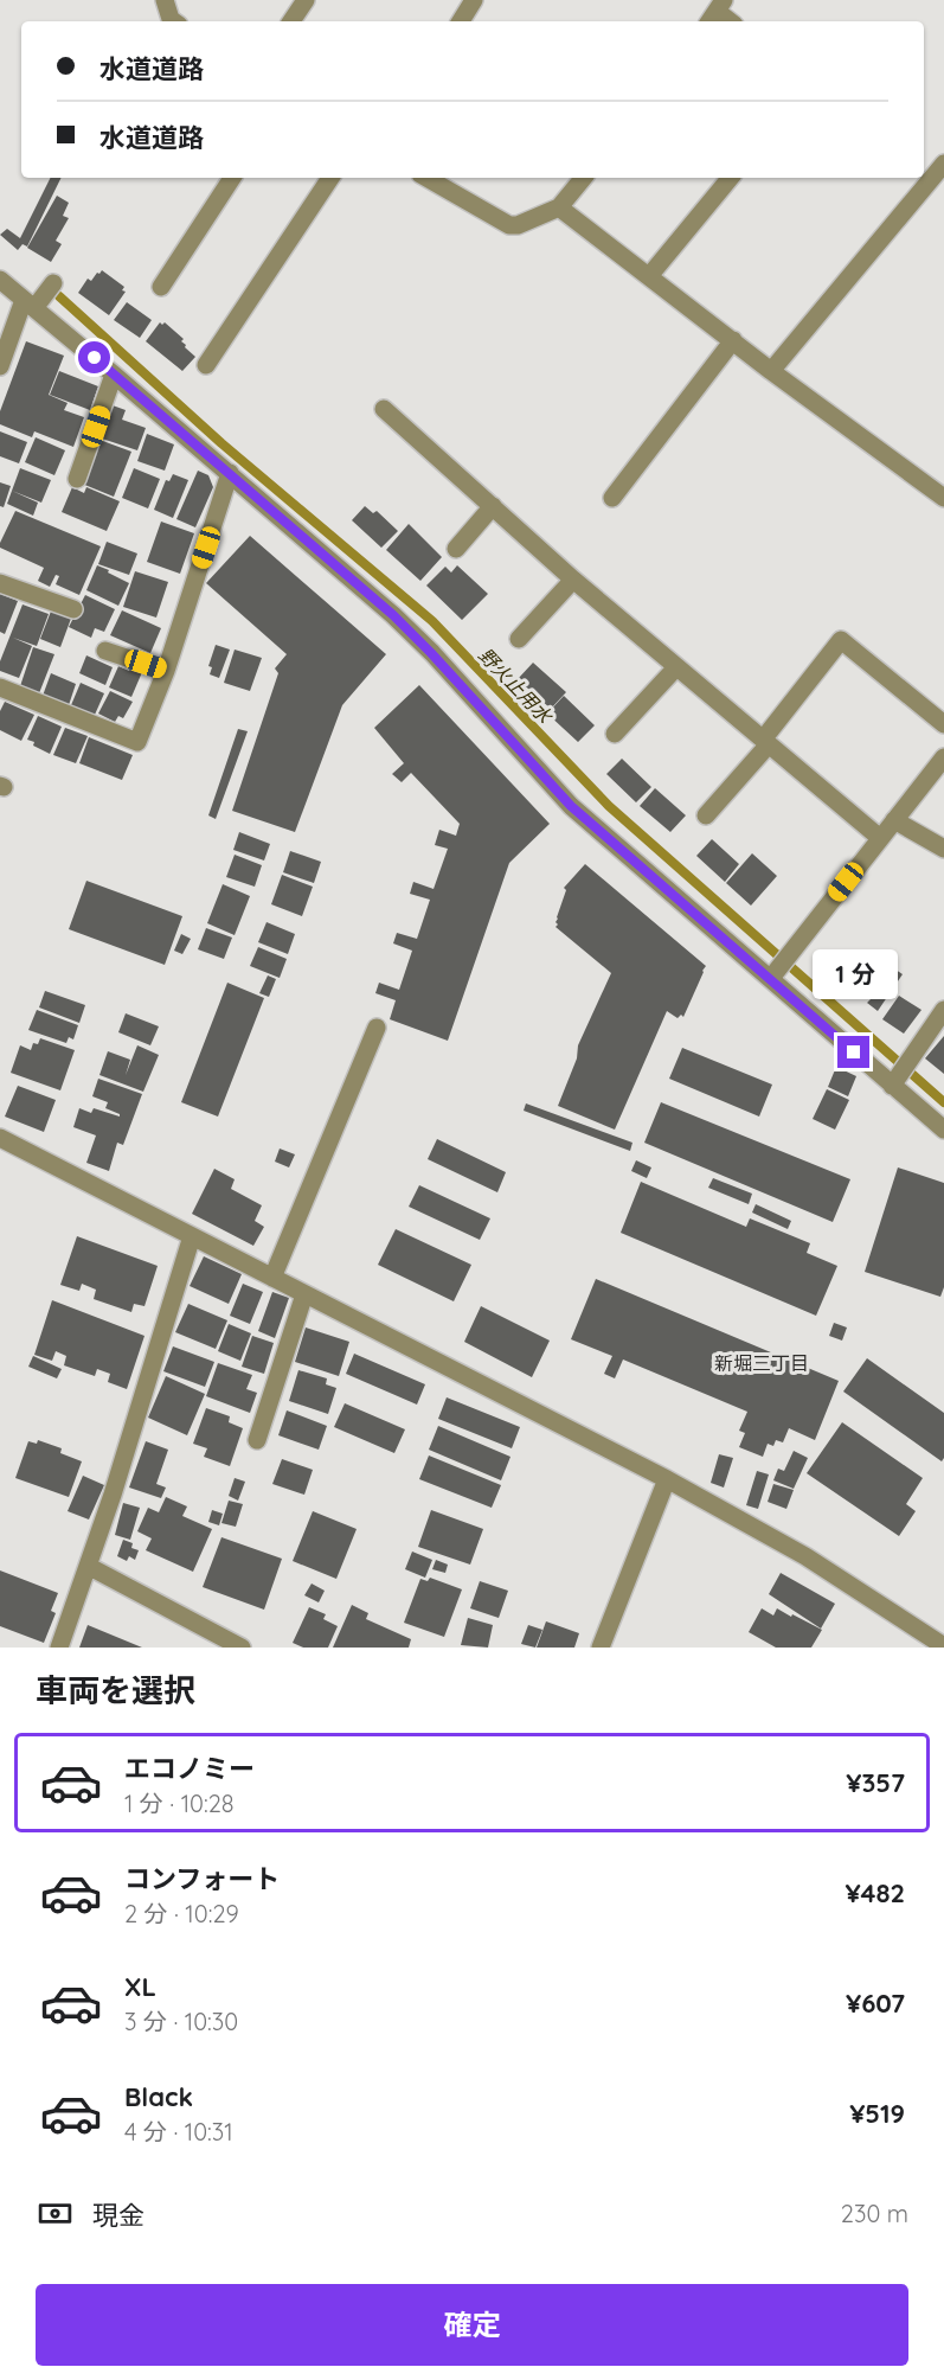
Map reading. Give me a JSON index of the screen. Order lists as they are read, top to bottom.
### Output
{
  "districts": ["新堀三丁目"],
  "water": ["野火止用水"],
  "page": {
    "banner": ["水道道路", "水道道路"],
    "bubble": "1 分",
    "heading": "車両を選択",
    "list": [
      {
        "name": "エコノミー",
        "note": "1 分 · 10:28",
        "value": "¥357"
      },
      {
        "name": "コンフォート",
        "note": "2 分 · 10:29",
        "value": "¥482"
      },
      {
        "name": "XL",
        "note": "3 分 · 10:30",
        "value": "¥607"
      },
      {
        "name": "Black",
        "note": "4 分 · 10:31",
        "value": "¥519"
      }
    ],
    "pay": ["現金", "230 m"],
    "buttons": "確定"
  }
}
